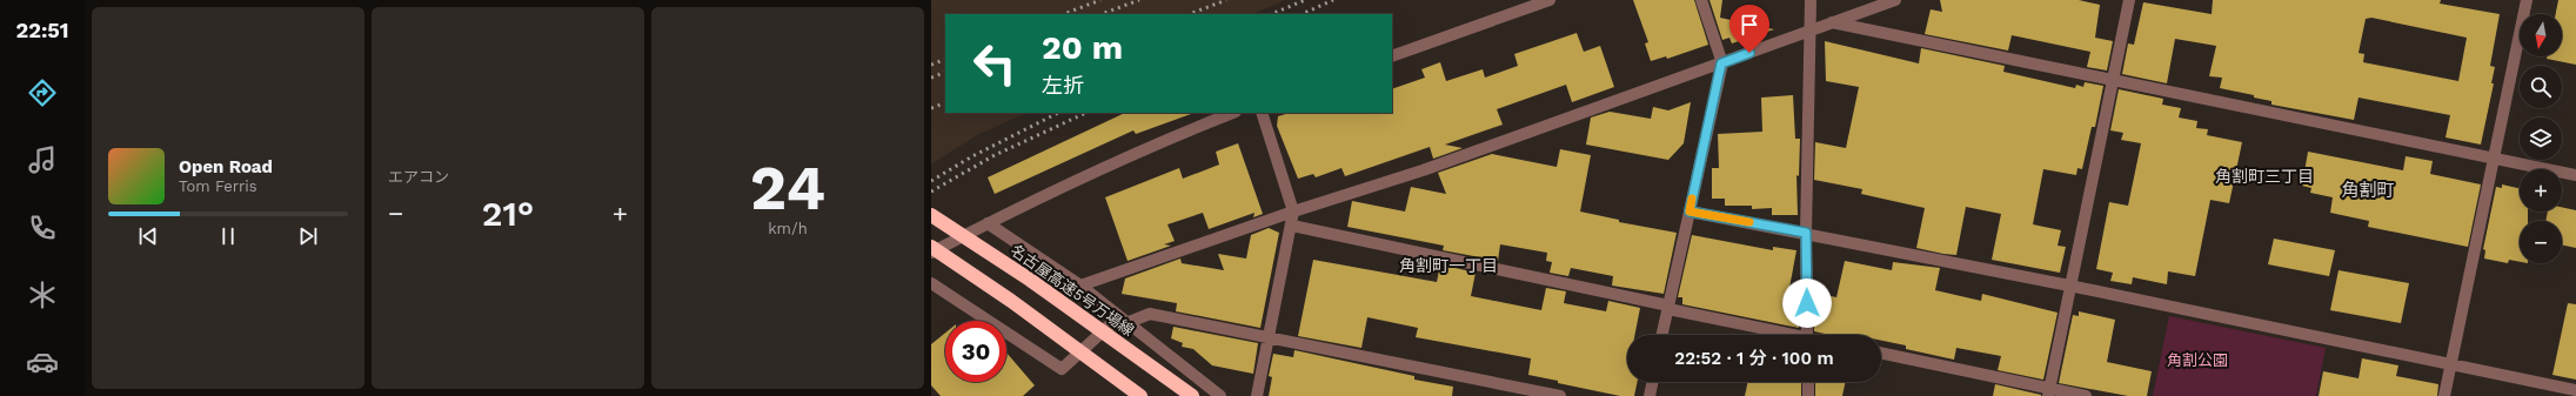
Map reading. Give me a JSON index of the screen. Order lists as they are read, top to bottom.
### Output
{
  "streets": {
    "highway": ["名古屋高速5号万場線"]
  },
  "districts": ["角割町三丁目", "角割町", "角割町一丁目"],
  "parks": ["角割公園"],
  "north": "bottom",
  "page": {
    "tabs": "22:51",
    "tile": [
      "エアコン",
      ["24", "km/h"]
    ],
    "map_buttons": ["+", "−"],
    "turn": ["20 m", "左折"],
    "song": ["Open Road", "Tom Ferris"],
    "heat": ["−", "21°", "+"],
    "limit": "30",
    "trip": "22:52 · 1 分 · 100 m"
  }
}
